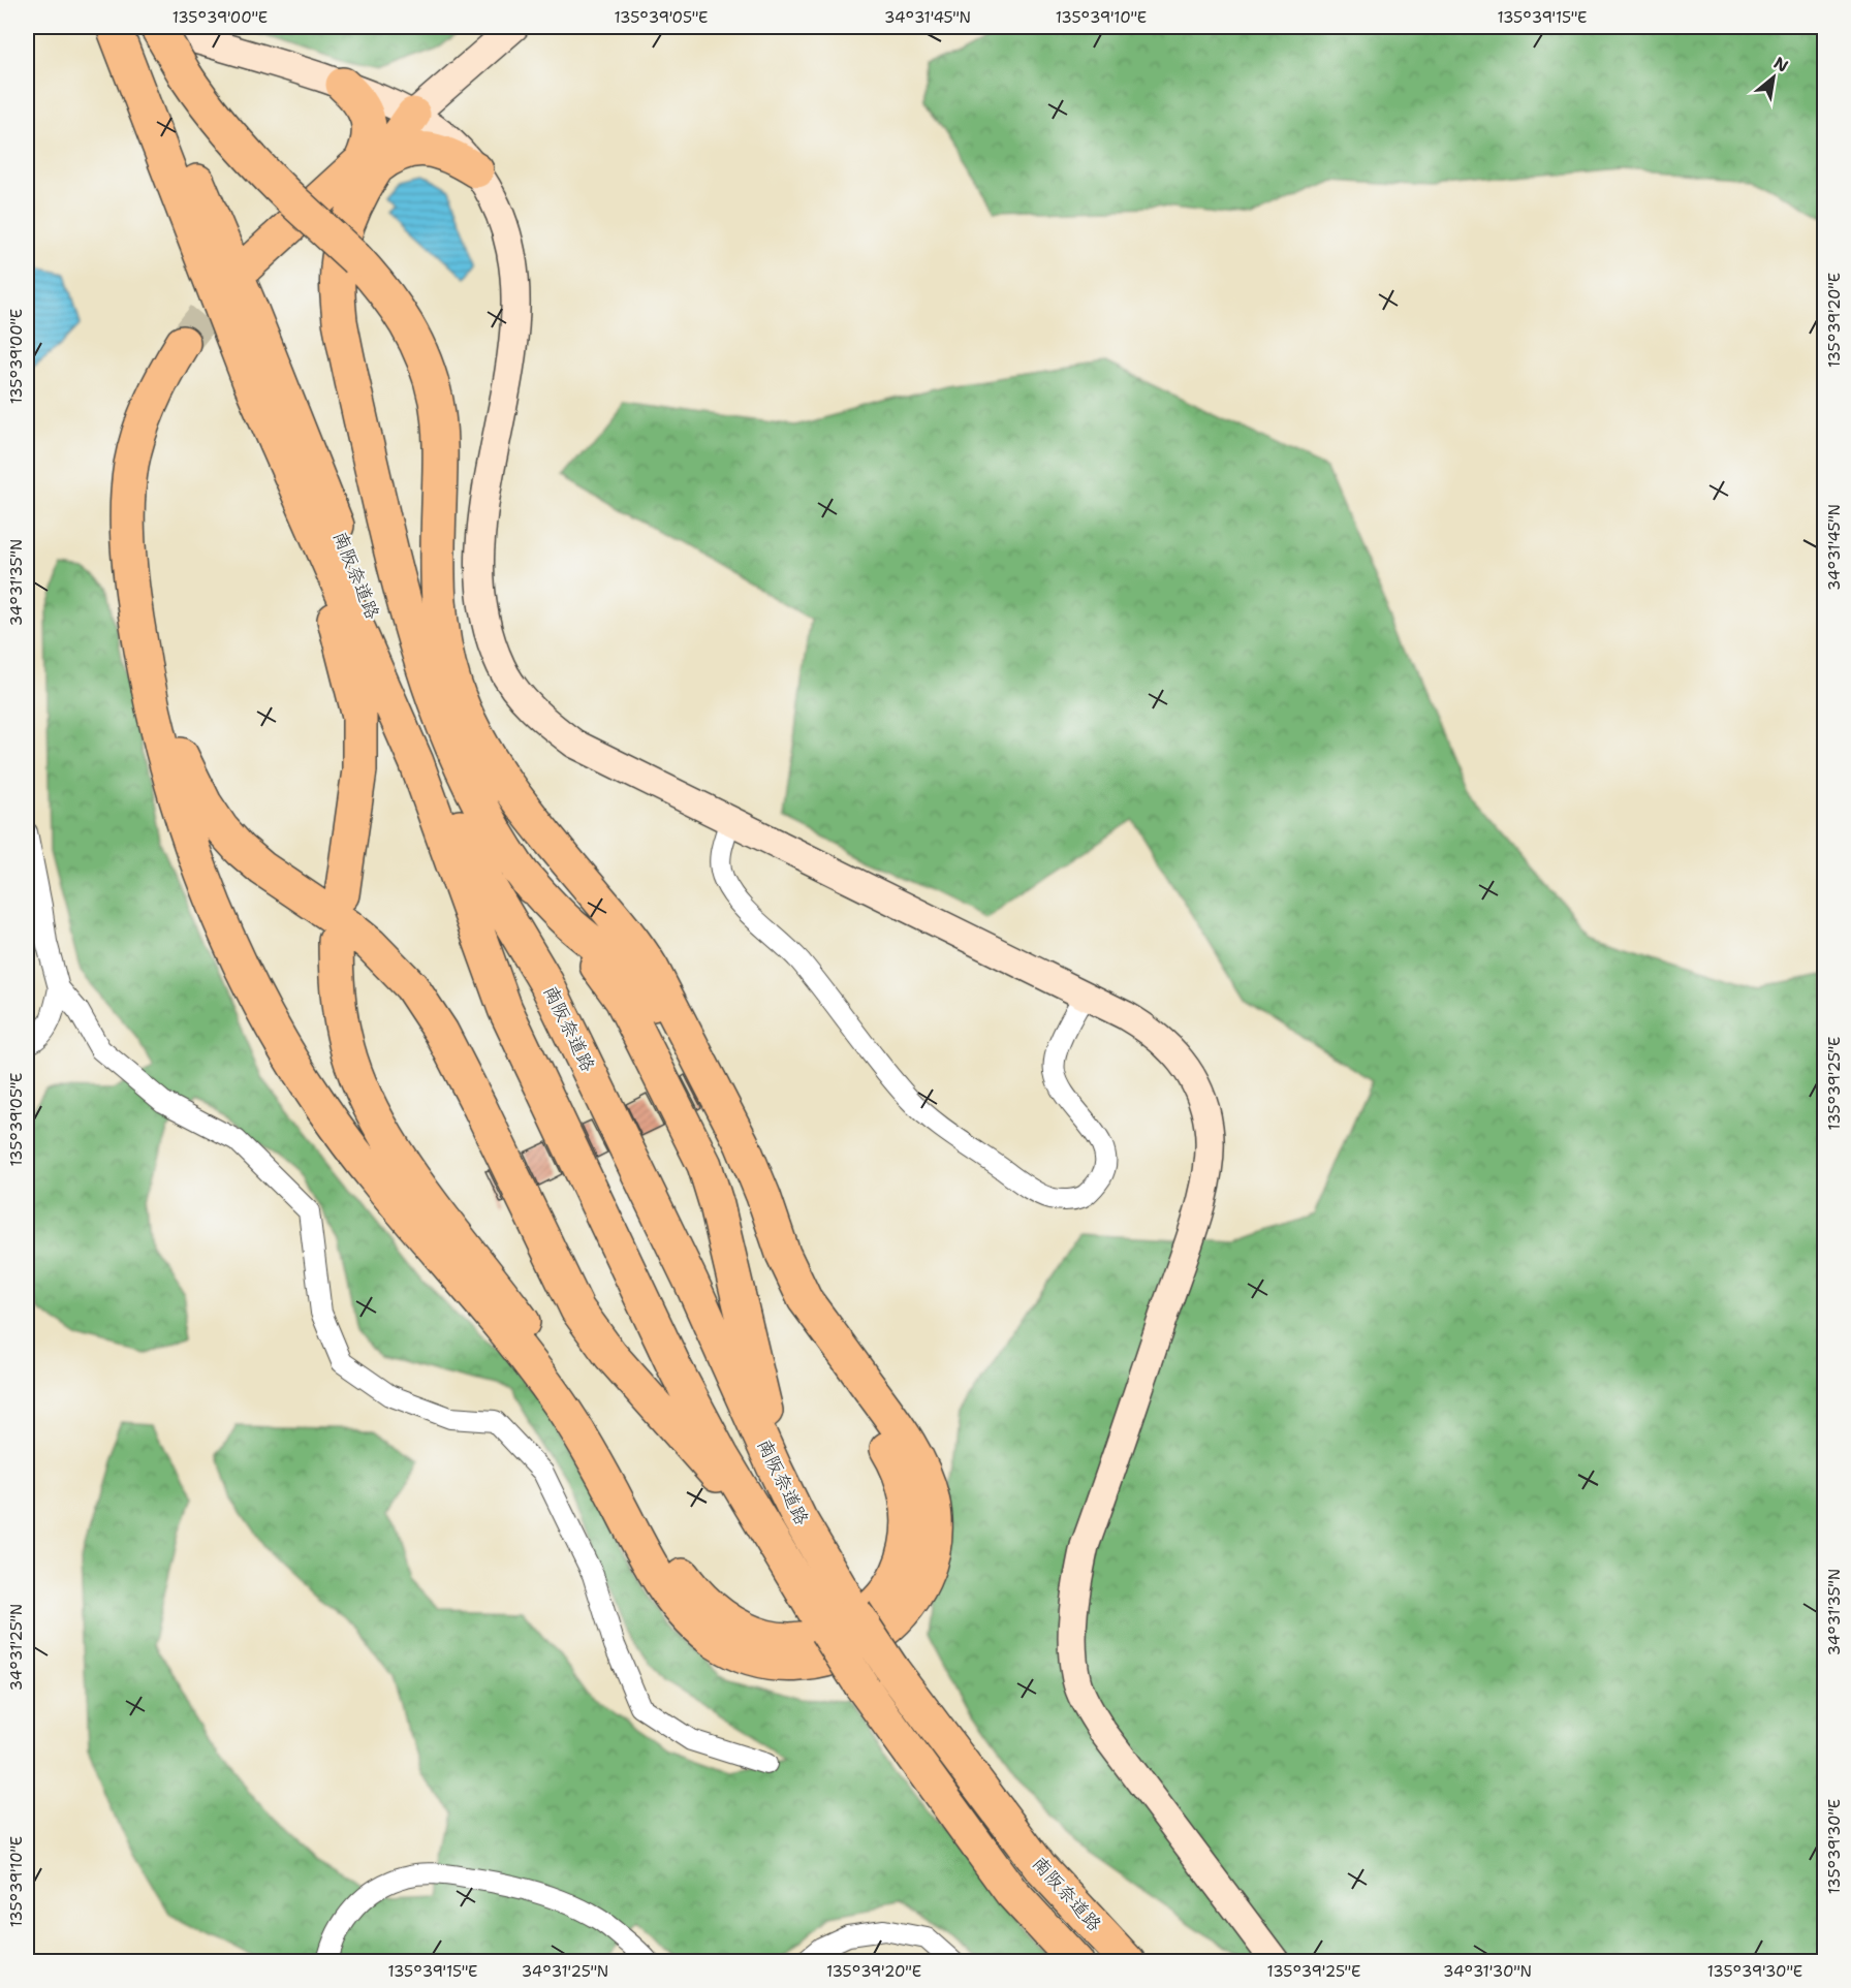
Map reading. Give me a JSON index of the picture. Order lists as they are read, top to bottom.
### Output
{
  "streets": {
    "highway": ["南阪奈道路"]
  },
  "north": "top right",
  "coordinates": [
    "135°39'00\"E",
    "135°39'05\"E",
    "34°31'45\"N",
    "135°39'10\"E",
    "135°39'15\"E",
    "135°39'20\"E",
    "34°31'35\"N",
    "135°39'25\"E",
    "34°31'25\"N",
    "135°39'30\"E",
    "34°31'30\"N"
  ]
}
